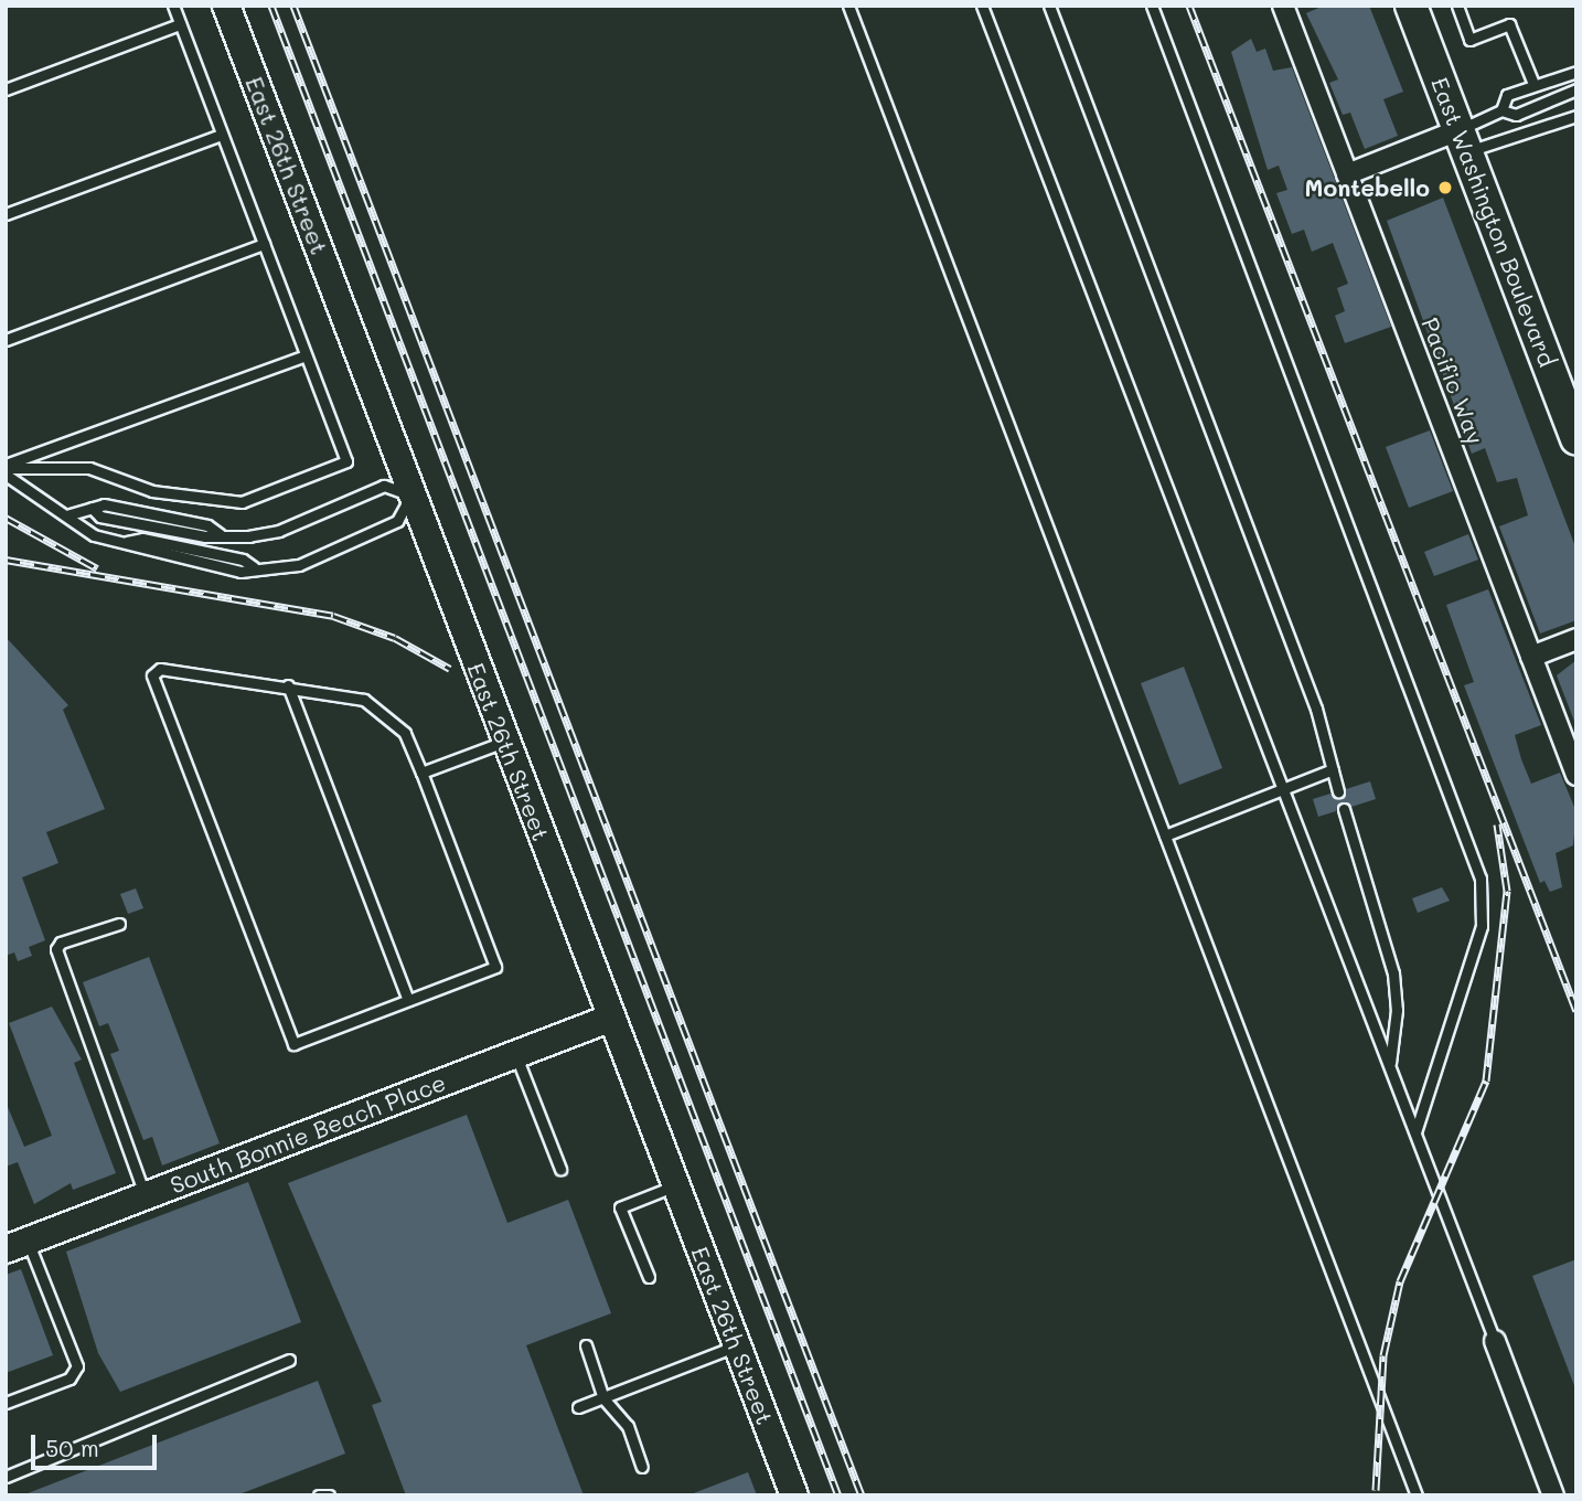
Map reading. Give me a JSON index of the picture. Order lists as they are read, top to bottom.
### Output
{
  "streets": {
    "main road": ["East Washington Boulevard"],
    "street": ["East 26th Street", "Pacific Way", "South Bonnie Beach Place"]
  },
  "crossings": [
    ["East 26th Street", "South Bonnie Beach Place"]
  ],
  "places": ["Montebello"],
  "scale_bar": "50 m"
}
